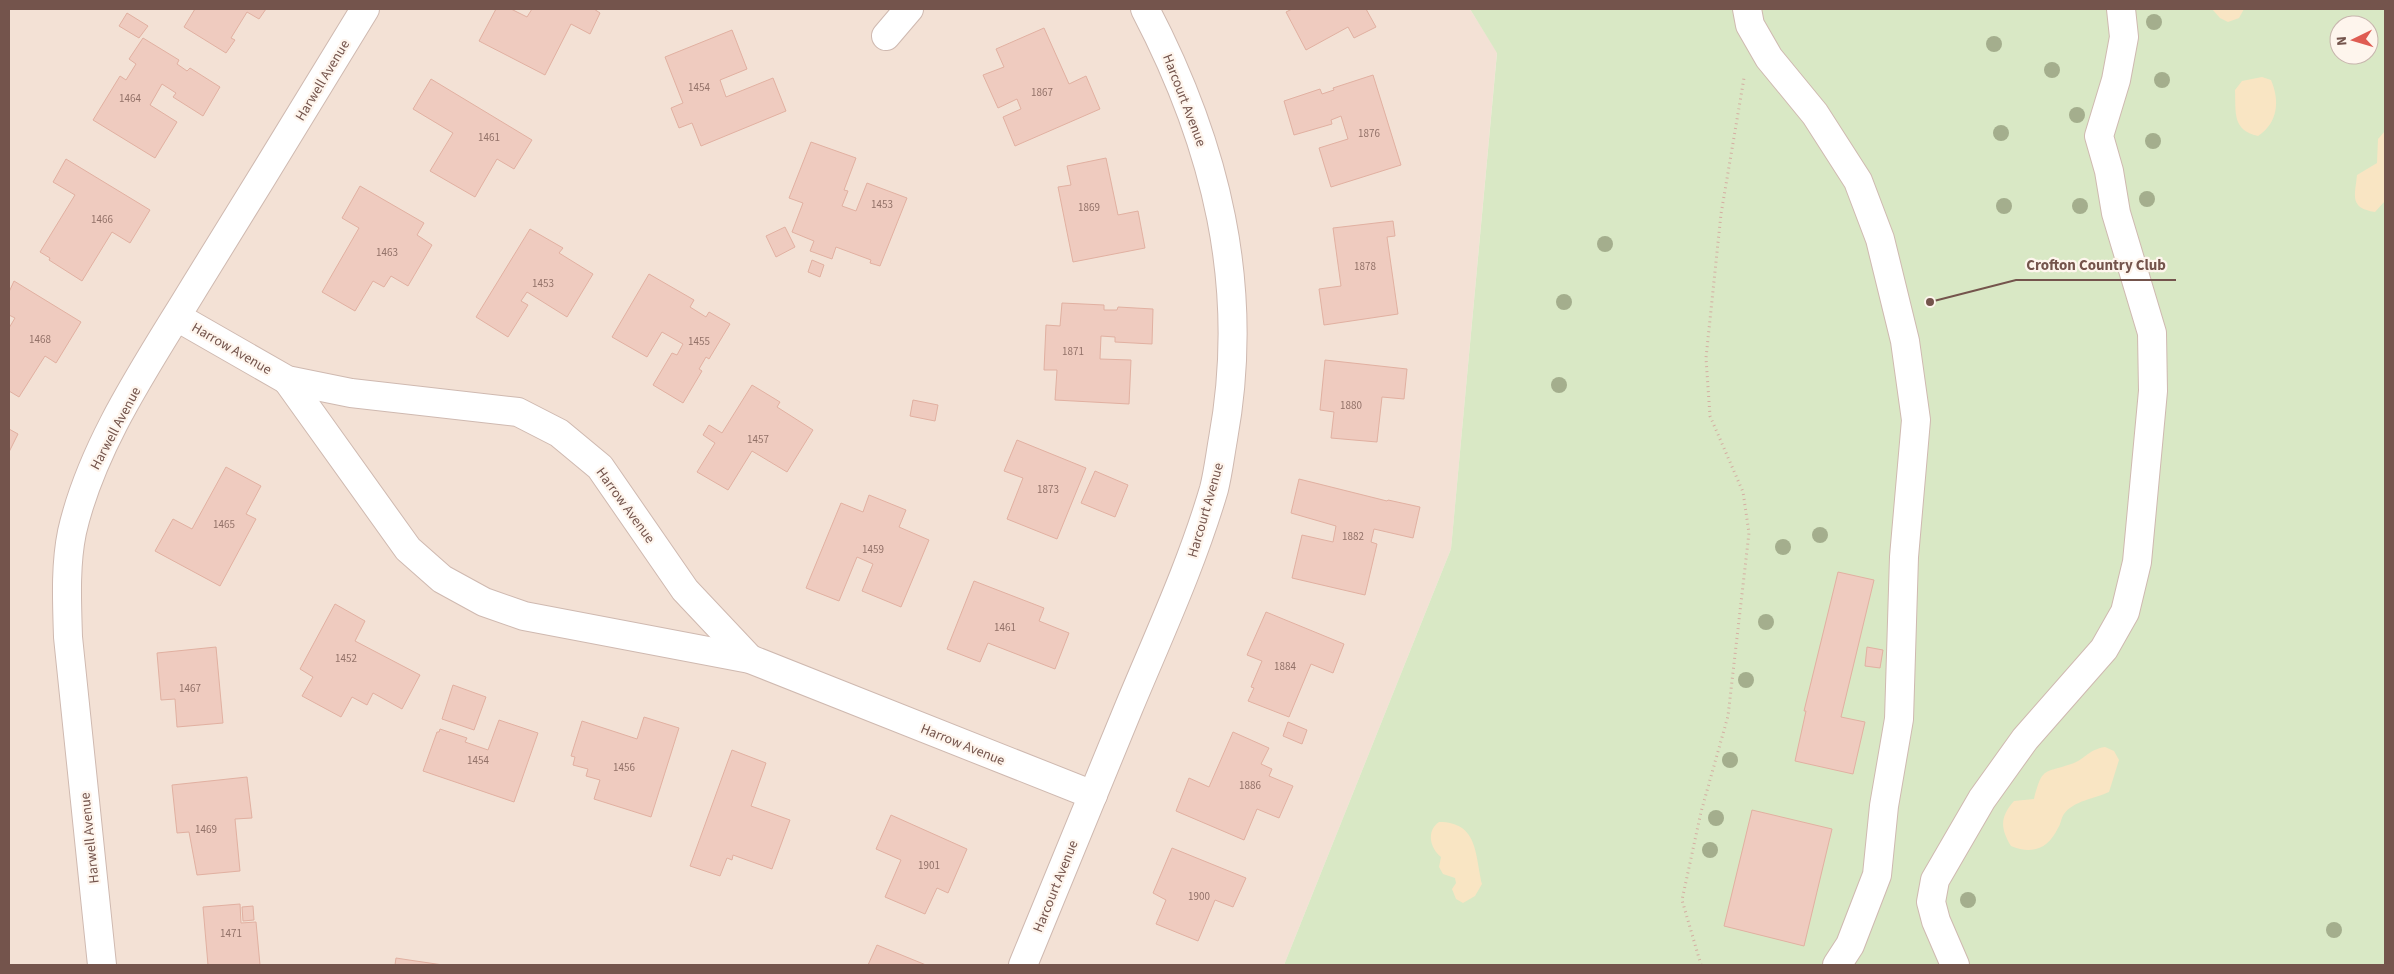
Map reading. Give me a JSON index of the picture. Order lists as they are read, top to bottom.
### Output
{
  "streets": {
    "street": ["Harwell Avenue", "Harcourt Avenue", "Harrow Avenue"]
  },
  "crossings": [
    ["Harwell Avenue", "Harrow Avenue"],
    ["Harcourt Avenue", "Harrow Avenue"]
  ],
  "places": ["Crofton Country Club"],
  "house_numbers": [
    "1454",
    "1867",
    "1464",
    "1876",
    "1461",
    "1453",
    "1869",
    "1466",
    "1463",
    "1878",
    "1453",
    "1468",
    "1455",
    "1871",
    "1880",
    "1457",
    "1873",
    "1465",
    "1882",
    "1459",
    "1461",
    "1452",
    "1884",
    "1467",
    "1454",
    "1456",
    "1886",
    "1469",
    "1901",
    "1900",
    "1471"
  ],
  "north": "left"
}
